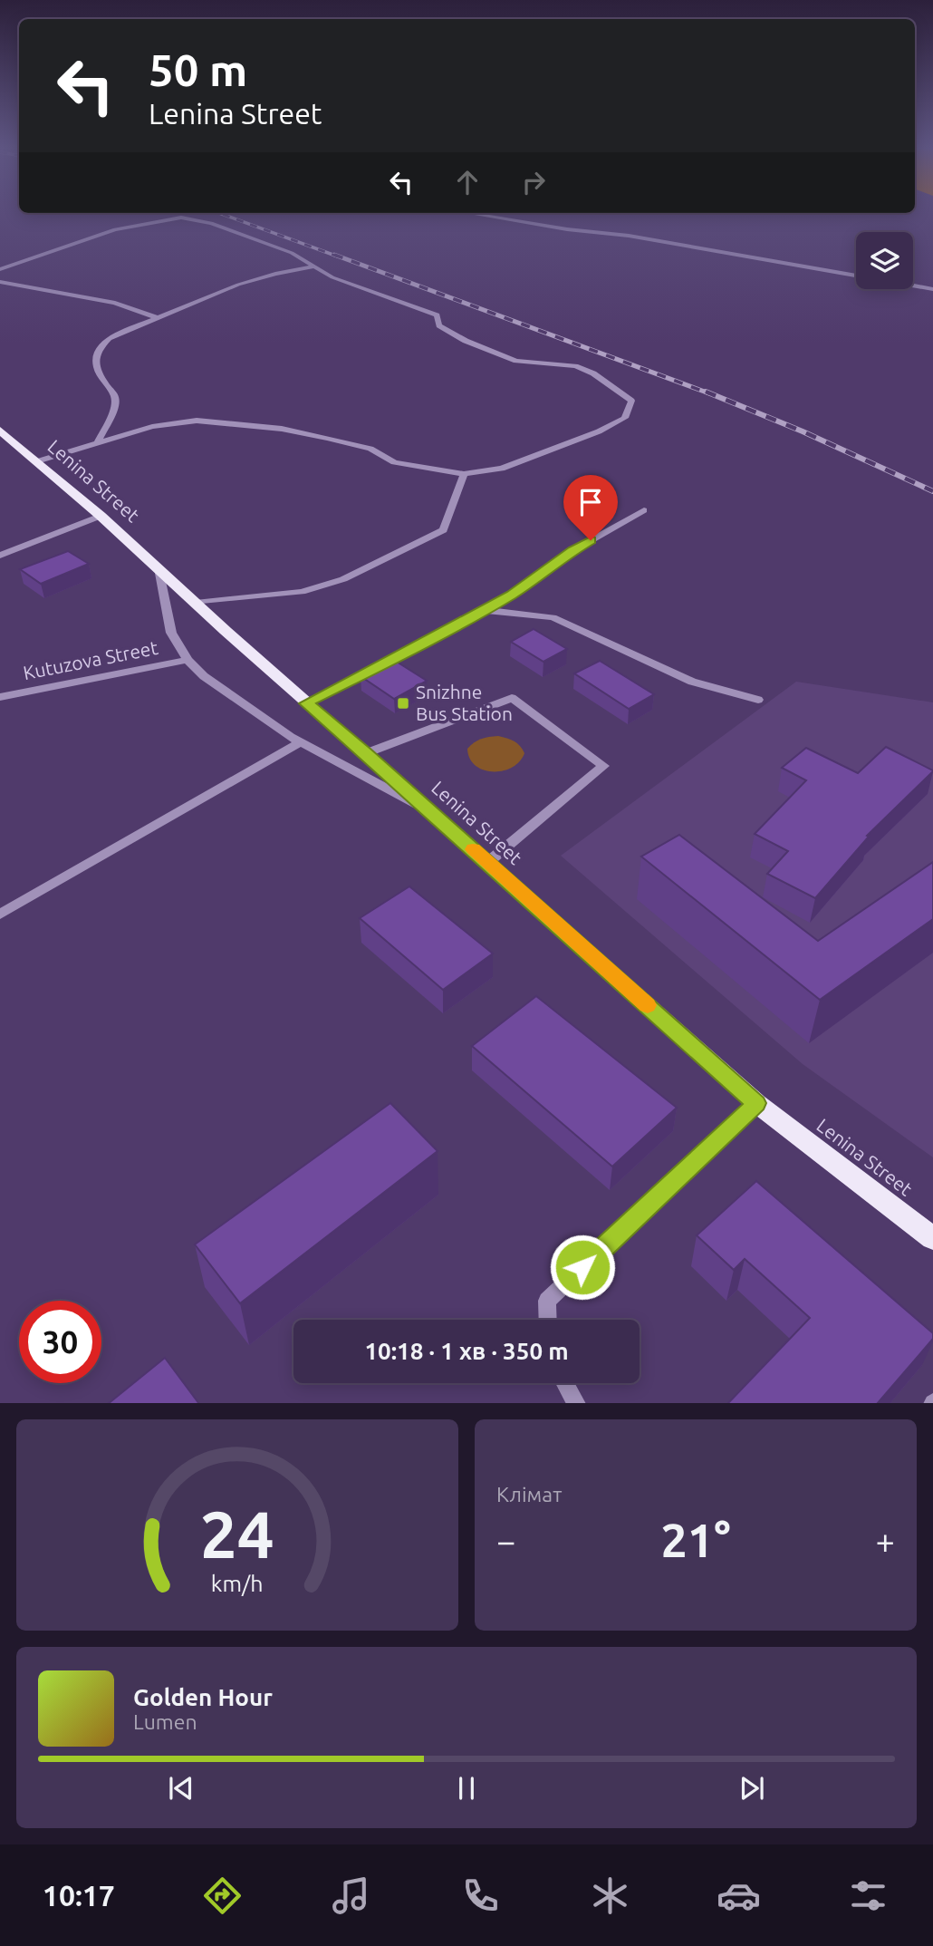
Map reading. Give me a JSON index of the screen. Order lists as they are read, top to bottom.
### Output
{
  "streets": {
    "main road": ["Lenina Street"],
    "street": ["Kutuzova Street"]
  },
  "places": {
    "transit": ["Snizhne Bus Station"]
  },
  "page": {
    "turn": ["50 m", "Lenina Street"],
    "limit": "30",
    "trip": "10:18 · 1 хв · 350 m",
    "tile": "Клімат",
    "heat": ["−", "21°", "+"],
    "song": ["Golden Hour", "Lumen"],
    "tabs": "10:17",
    "gauge": ["24", "km/h"]
  }
}
